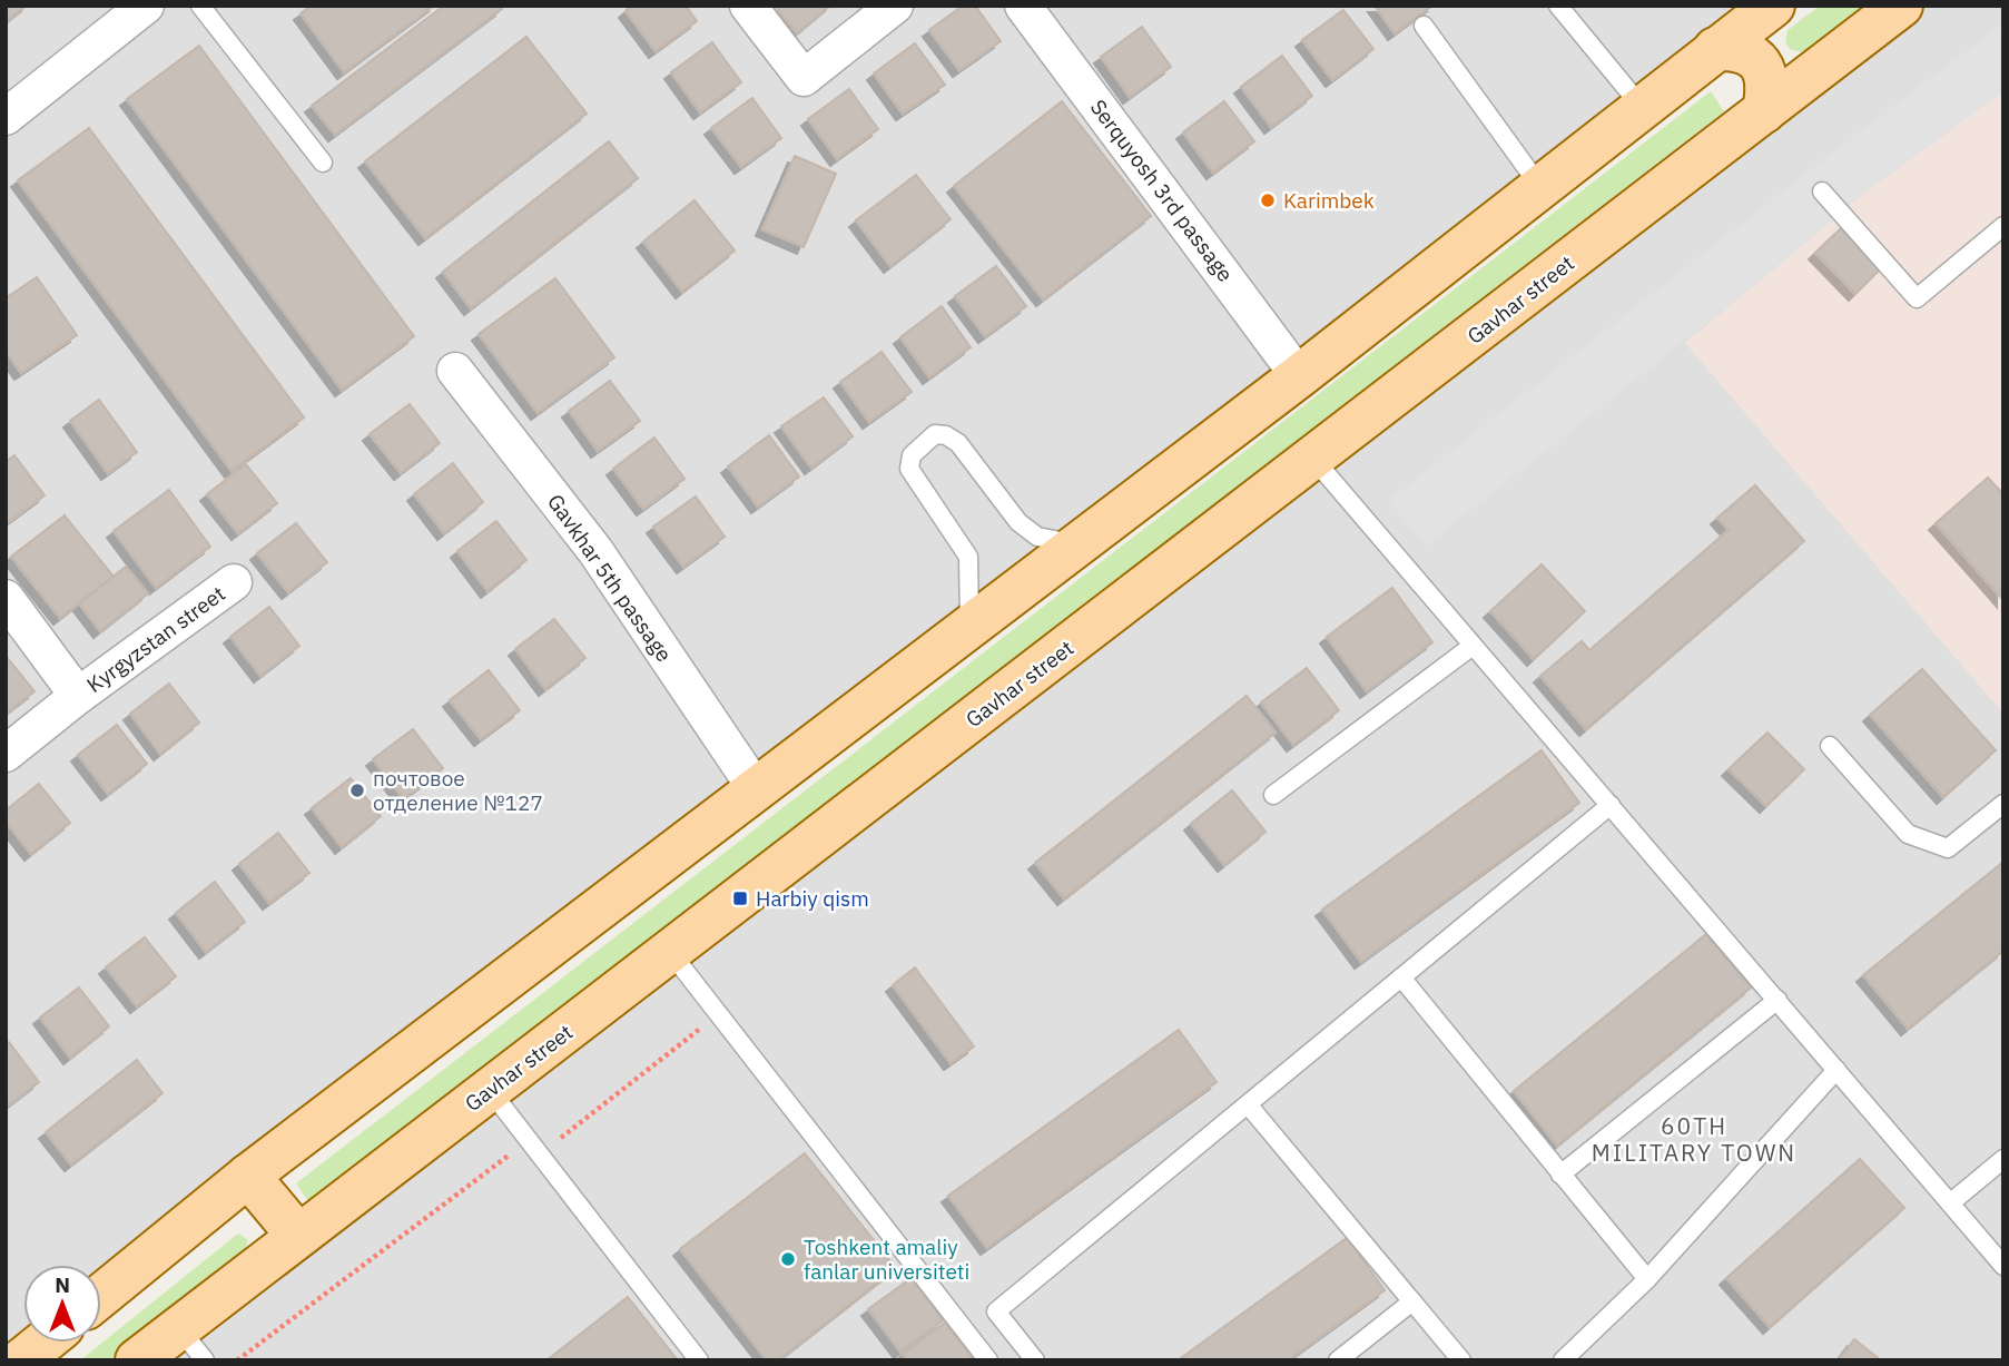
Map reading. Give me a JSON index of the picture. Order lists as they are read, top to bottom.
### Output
{
  "streets": {
    "main road": ["Gavhar street"],
    "street": ["Serquyosh 3rd passage", "Gavkhar 5th passage", "Kyrgyzstan street"]
  },
  "districts": ["60TH MILITARY TOWN"],
  "places": {
    "other": ["Karimbek", "почтовое отделение №127", "Toshkent amaliy fanlar universiteti"],
    "transit": ["Harbiy qism"]
  },
  "north": "top"
}
